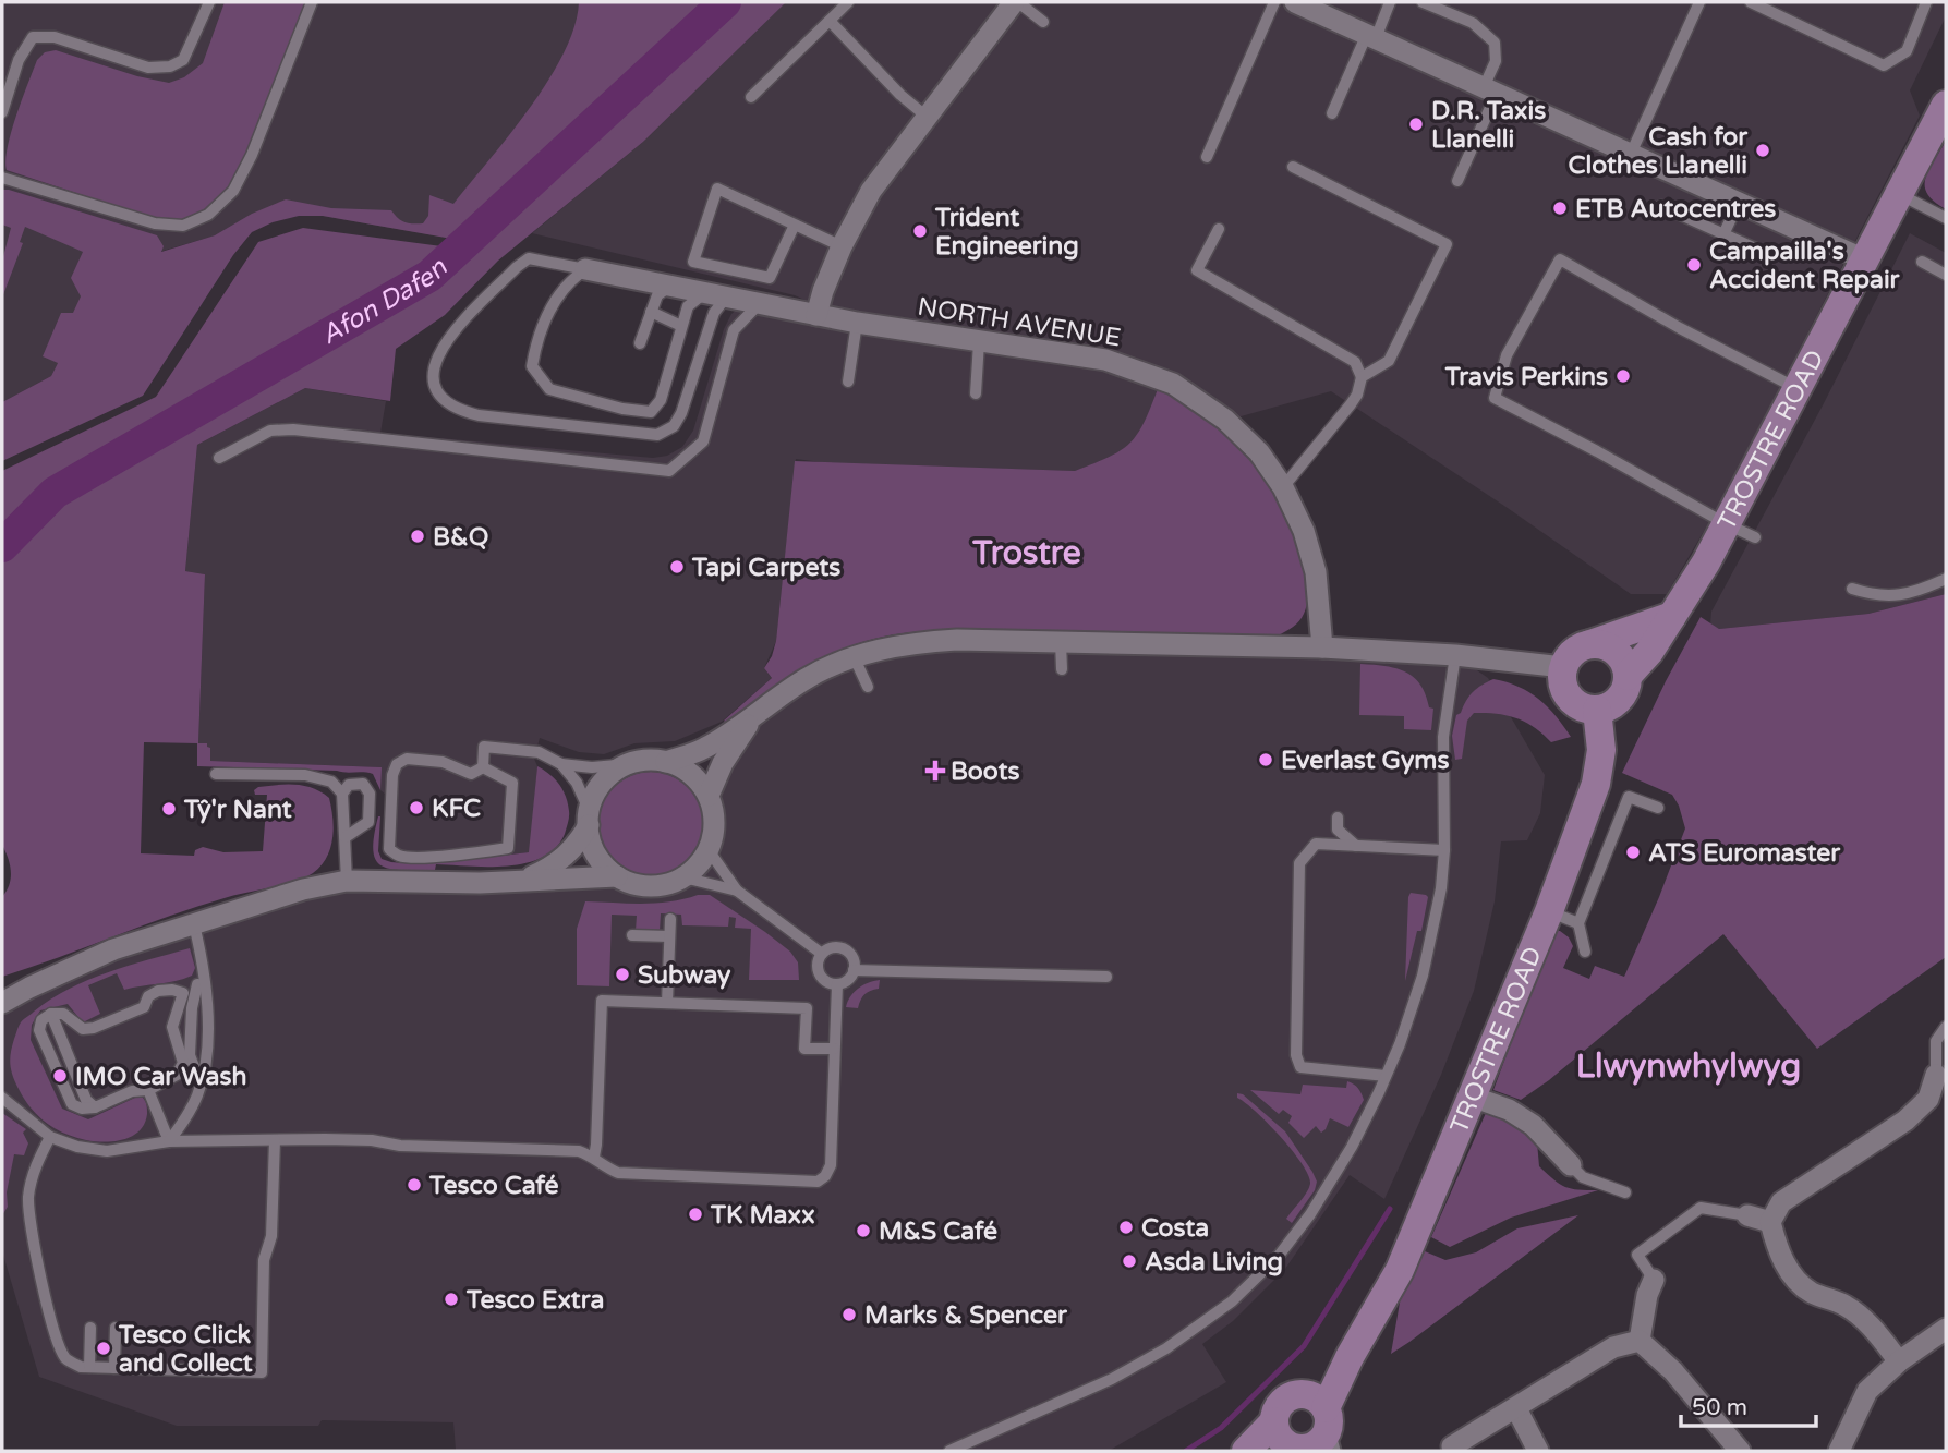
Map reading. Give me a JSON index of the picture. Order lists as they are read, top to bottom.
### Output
{
  "streets": {
    "main road": ["TROSTRE ROAD"],
    "street": ["NORTH AVENUE"]
  },
  "districts": ["Trostre", "Llwynwhylwyg"],
  "water": ["Afon Dafen"],
  "places": {
    "other": [
      "D.R. Taxis Llanelli",
      "Cash for Clothes Llanelli",
      "ETB Autocentres",
      "Trident Engineering",
      "Campailla's Accident Repair",
      "Travis Perkins",
      "B&Q",
      "Tapi Carpets",
      "Everlast Gyms",
      "KFC",
      "Tŷ'r Nant",
      "ATS Euromaster",
      "Subway",
      "IMO Car Wash",
      "Tesco Café",
      "TK Maxx",
      "Costa",
      "M&S Café",
      "Asda Living",
      "Tesco Extra",
      "Marks & Spencer",
      "Tesco Click and Collect"
    ],
    "health": ["Boots"]
  },
  "scale_bar": "50 m"
}
